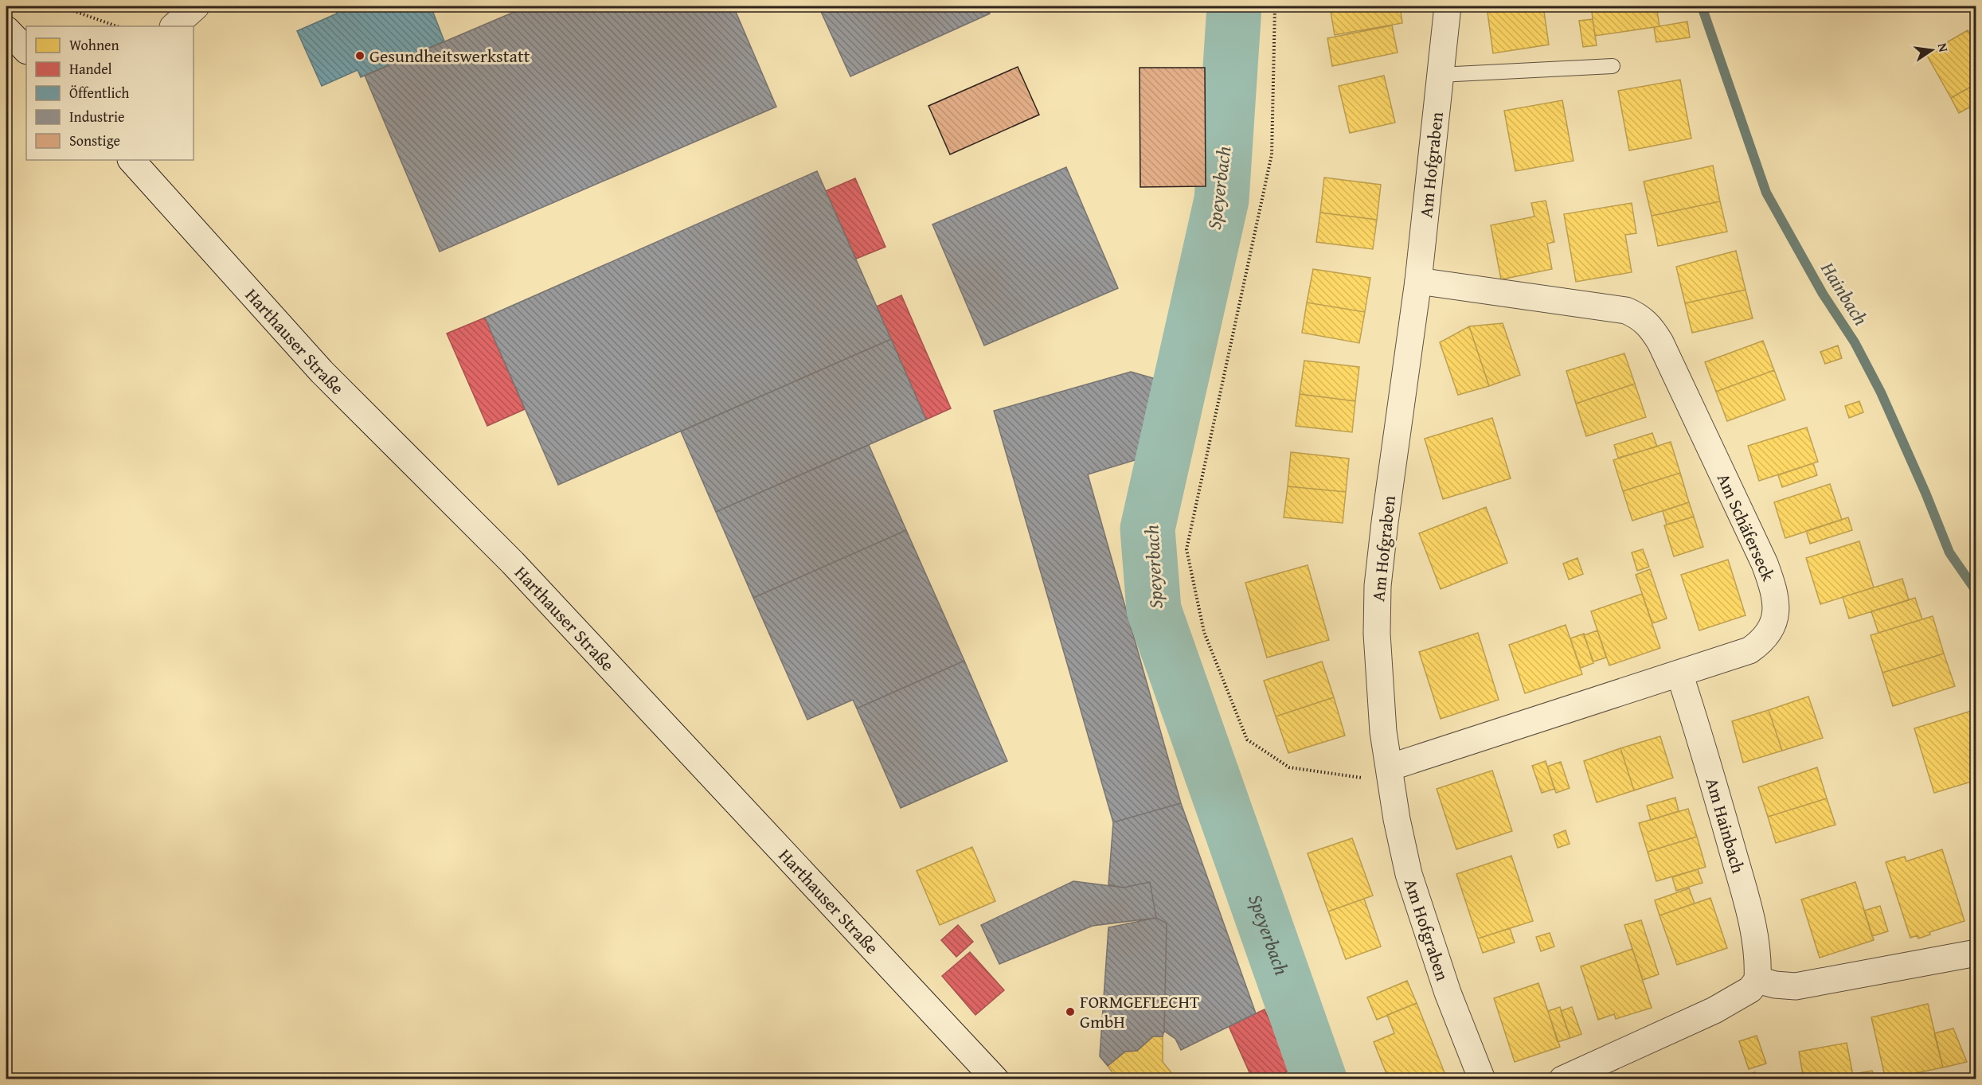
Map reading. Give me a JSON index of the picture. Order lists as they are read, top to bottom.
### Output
{
  "streets": {
    "street": [
      "Am Hofgraben",
      "Harthauser Straße",
      "Am Schäferseck",
      "Am Hainbach"
    ]
  },
  "crossings": [
    ["Am Hofgraben", "Am Schäferseck"],
    ["Am Schäferseck", "Am Hainbach"]
  ],
  "water": ["Speyerbach", "Hainbach"],
  "places": ["Gesundheitswerkstatt", "FORMGEFLECHT GmbH"],
  "legend": [
    "Wohnen",
    "Handel",
    "Öffentlich",
    "Industrie",
    "Sonstige"
  ],
  "north": "right"
}
